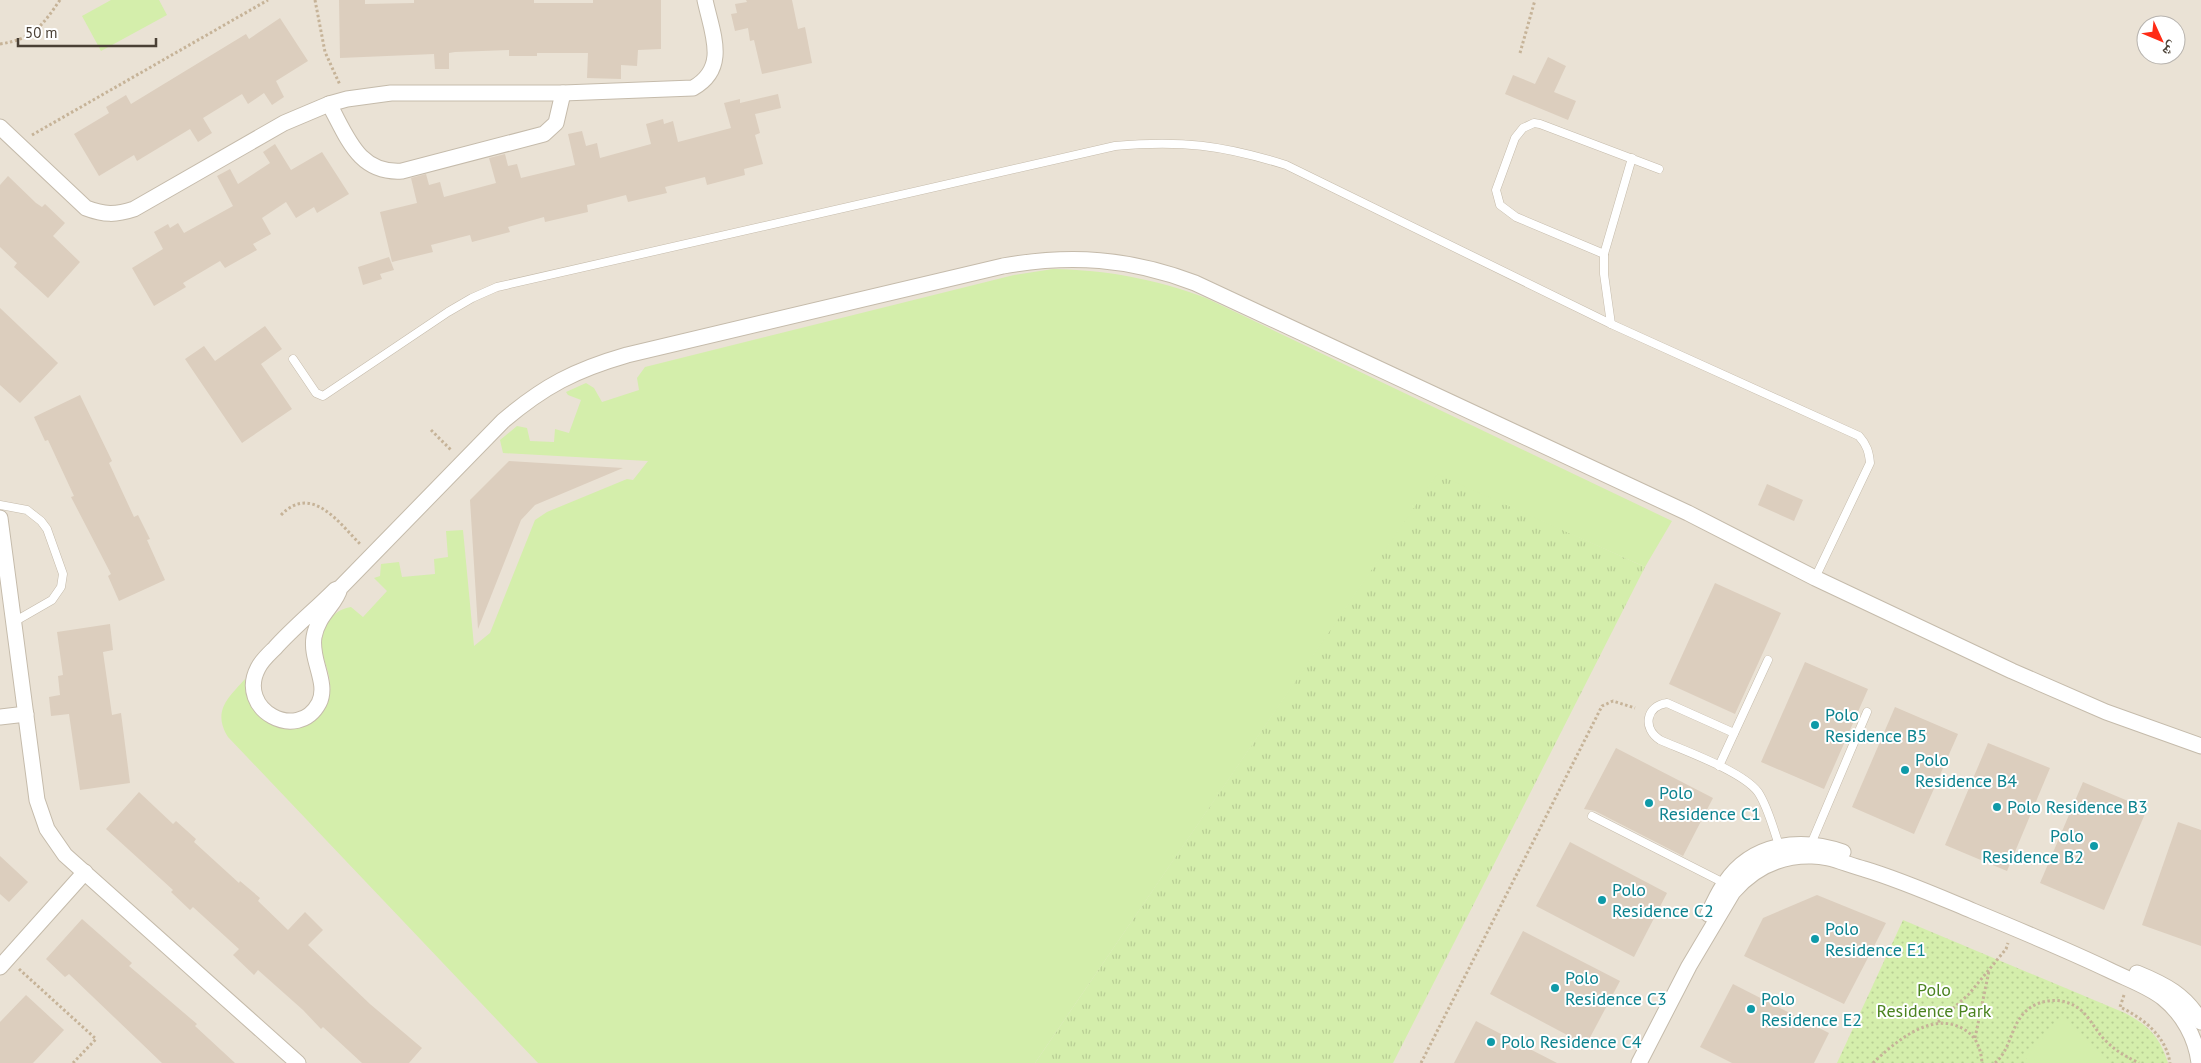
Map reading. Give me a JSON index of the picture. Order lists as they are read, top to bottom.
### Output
{
  "parks": ["Polo Residence Park"],
  "places": [
    "Polo Residence B5",
    "Polo Residence B4",
    "Polo Residence C1",
    "Polo Residence B3",
    "Polo Residence B2",
    "Polo Residence C2",
    "Polo Residence E1",
    "Polo Residence C3",
    "Polo Residence E2",
    "Polo Residence C4"
  ],
  "scale_bar": "50 m",
  "north": "bottom right"
}
